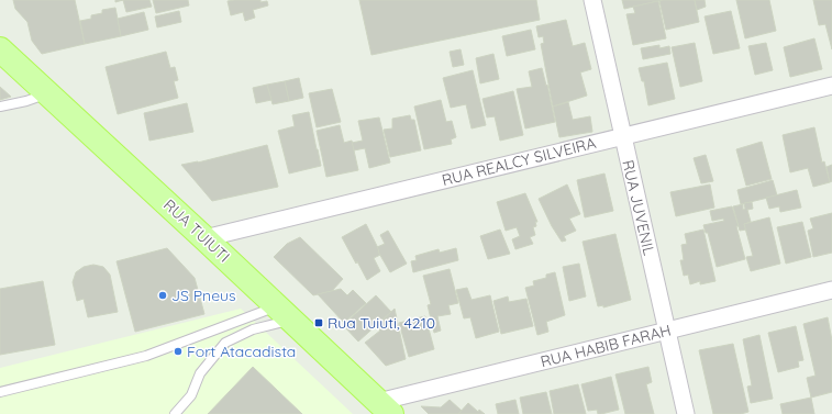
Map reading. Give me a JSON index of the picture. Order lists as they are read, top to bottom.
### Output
{
  "streets": {
    "main road": ["RUA TUIUTI"],
    "street": ["RUA REALCY SILVEIRA", "RUA JUVENIL", "RUA HABIB FARAH"]
  },
  "crossings": [
    ["RUA REALCY SILVEIRA", "RUA JUVENIL"],
    ["RUA REALCY SILVEIRA", "RUA TUIUTI"],
    ["RUA JUVENIL", "RUA HABIB FARAH"],
    ["RUA TUIUTI", "RUA HABIB FARAH"]
  ],
  "places": {
    "other": ["JS Pneus", "Fort Atacadista"],
    "transit": ["Rua Tuiuti, 4210"]
  }
}
